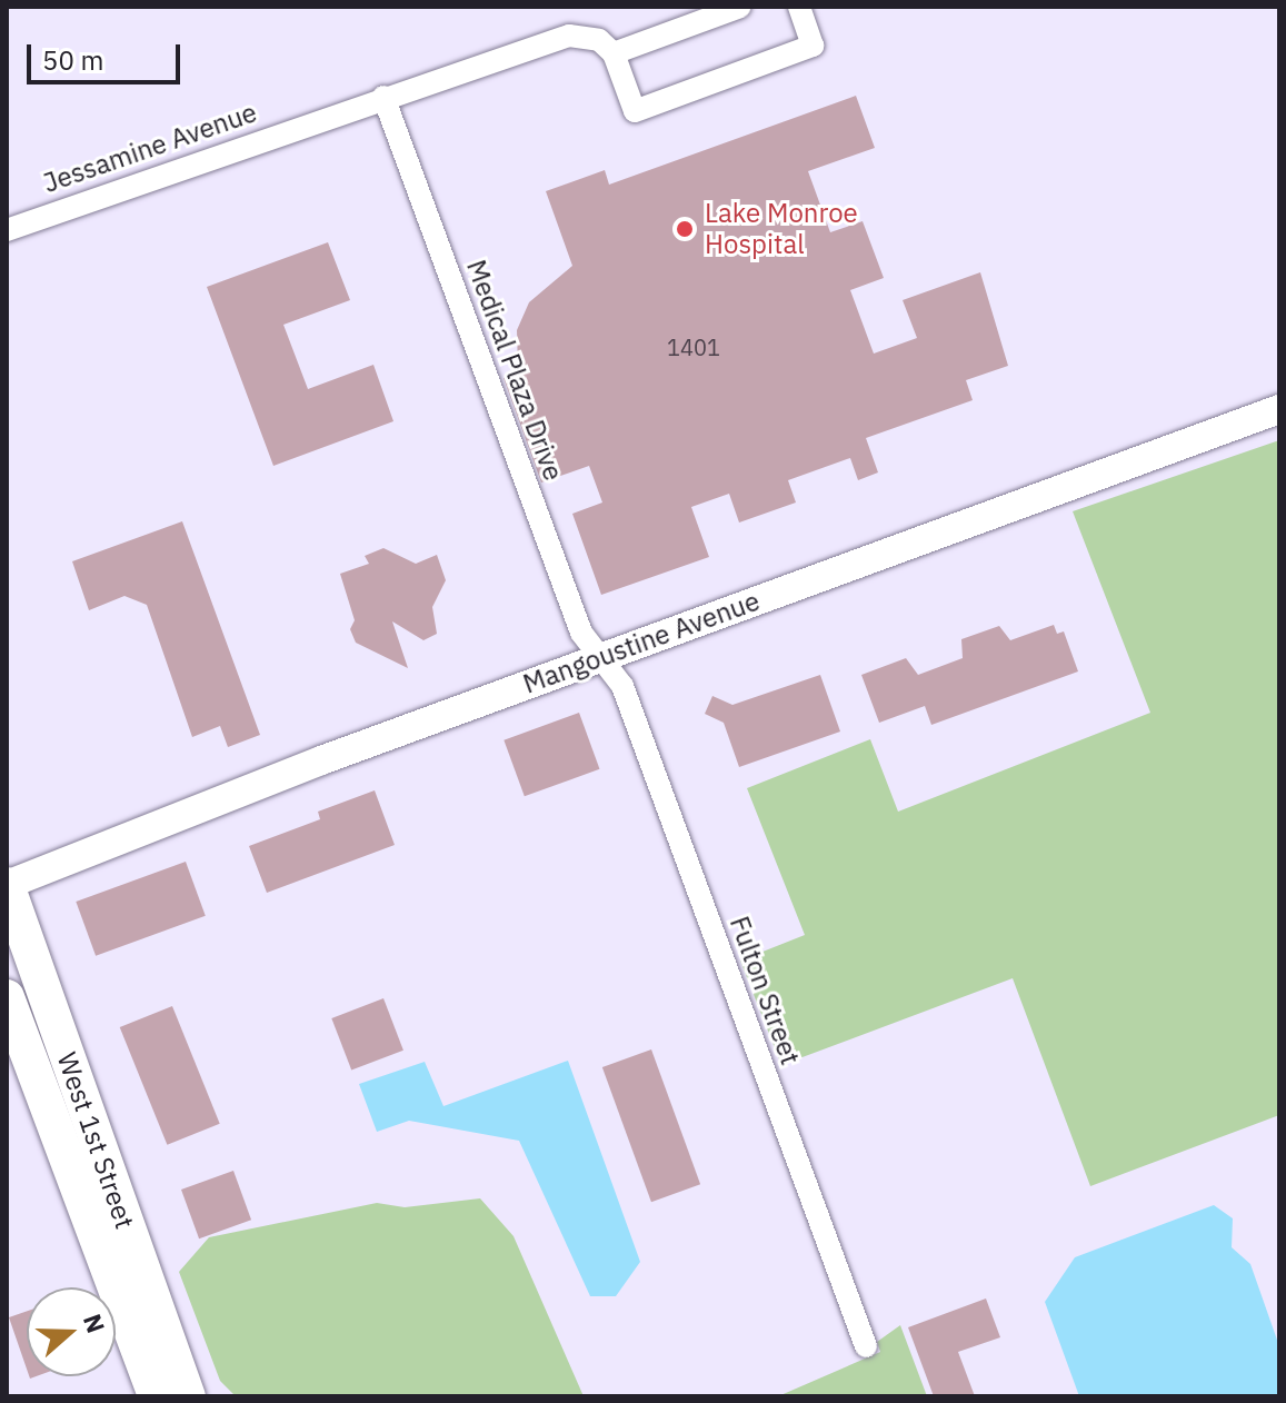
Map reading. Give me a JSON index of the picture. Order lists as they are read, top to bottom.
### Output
{
  "streets": {
    "main road": ["West 1st Street"],
    "street": [
      "Jessamine Avenue",
      "Medical Plaza Drive",
      "Mangoustine Avenue",
      "Fulton Street"
    ]
  },
  "crossings": [
    ["Jessamine Avenue", "Medical Plaza Drive"],
    ["Medical Plaza Drive", "Mangoustine Avenue"],
    ["Medical Plaza Drive", "Fulton Street"],
    ["Mangoustine Avenue", "Fulton Street"],
    ["Mangoustine Avenue", "West 1st Street"]
  ],
  "places": ["Lake Monroe Hospital"],
  "house_numbers": ["1401"],
  "scale_bar": "50 m",
  "north": "right"
}
